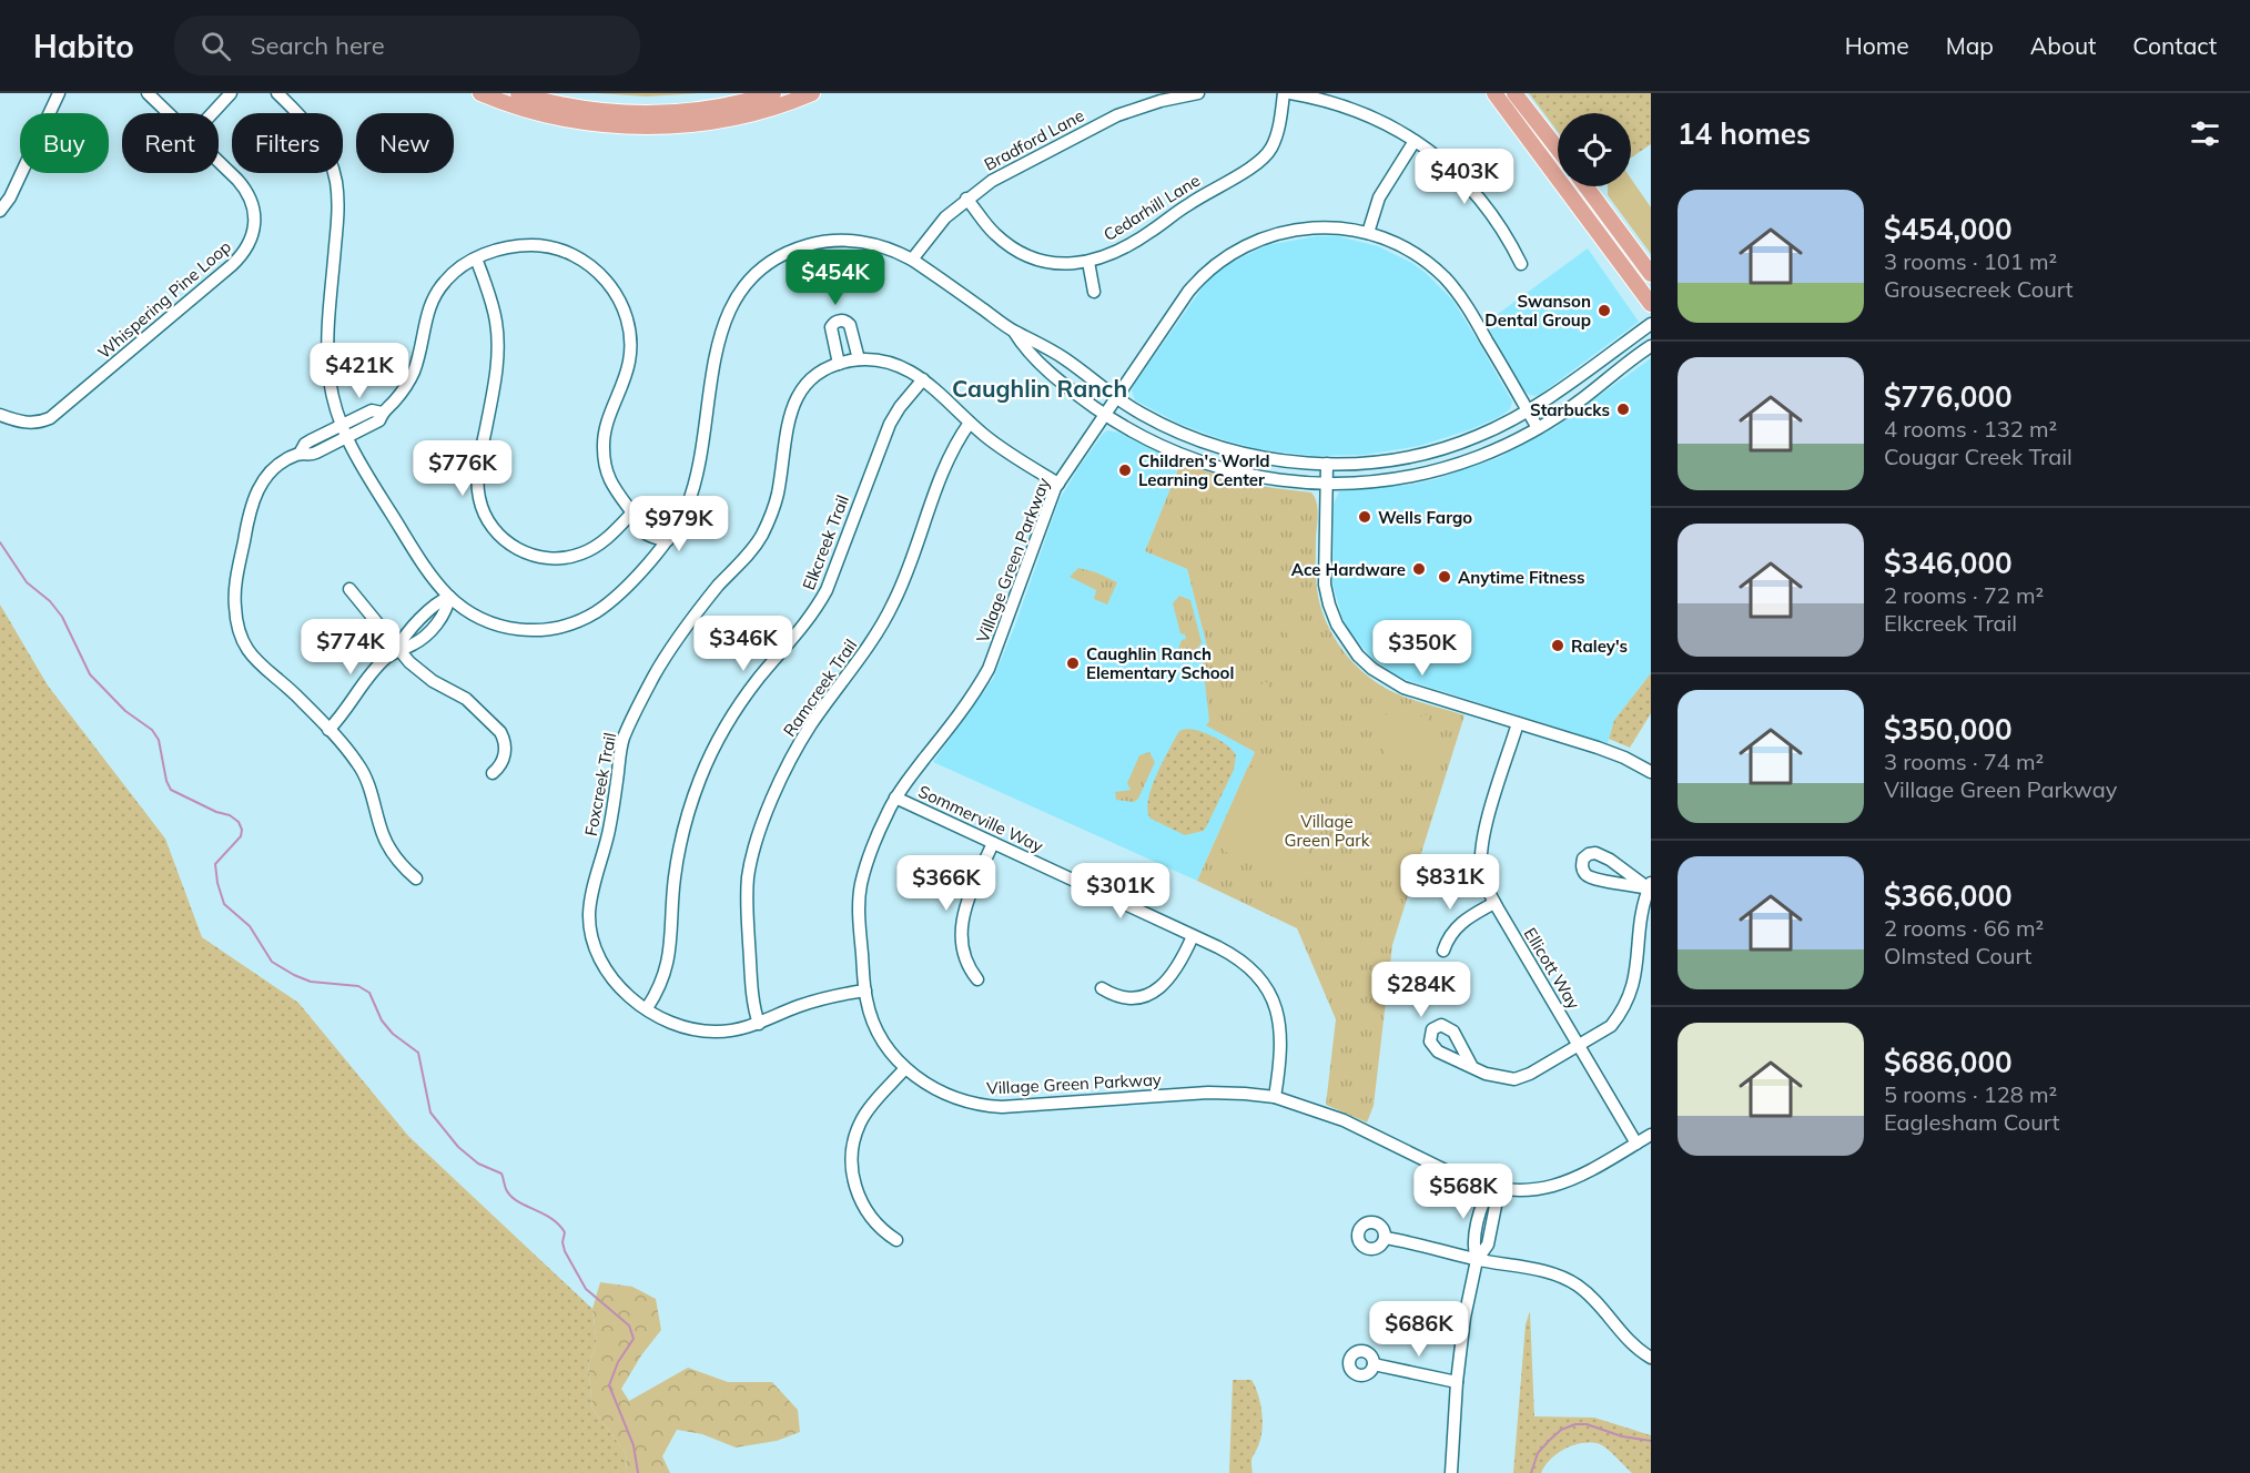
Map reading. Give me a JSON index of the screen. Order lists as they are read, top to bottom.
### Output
{
  "streets": {
    "street": [
      "Bradford Lane",
      "Cedarhill Lane",
      "Whispering Pine Loop",
      "Elkcreek Trail",
      "Village Green Parkway",
      "Ramcreek Trail",
      "Foxcreek Trail",
      "Sommerville Way",
      "Ellicott Way"
    ]
  },
  "crossings": [
    ["Bradford Lane", "Cedarhill Lane"],
    ["Elkcreek Trail", "Foxcreek Trail"],
    ["Village Green Parkway", "Foxcreek Trail"],
    ["Village Green Parkway", "Sommerville Way"],
    ["Village Green Parkway", "Ellicott Way"],
    ["Ramcreek Trail", "Foxcreek Trail"]
  ],
  "districts": ["Caughlin Ranch"],
  "parks": ["Village Green Park"],
  "places": [
    "Swanson Dental Group",
    "Starbucks",
    "Children's World Learning Center",
    "Wells Fargo",
    "Ace Hardware",
    "Anytime Fitness",
    "Raley's",
    "Caughlin Ranch Elementary School"
  ],
  "page": {
    "header": "Habito",
    "search": "Search here",
    "nav": [
      "Home",
      "Map",
      "About",
      "Contact"
    ],
    "heading": "14 homes",
    "chip": [
      "Buy",
      "Rent",
      "Filters",
      "New"
    ],
    "price": [
      "$403K",
      "$454K",
      "$421K",
      "$776K",
      "$979K",
      "$346K",
      "$774K",
      "$350K",
      "$831K",
      "$366K",
      "$301K",
      "$284K",
      "$568K",
      "$686K"
    ],
    "list": [
      {
        "name": "$454,000",
        "note": "3 rooms · 101 m² · Grousecreek Court"
      },
      {
        "name": "$776,000",
        "note": "4 rooms · 132 m² · Cougar Creek Trail"
      },
      {
        "name": "$346,000",
        "note": "2 rooms · 72 m² · Elkcreek Trail"
      },
      {
        "name": "$350,000",
        "note": "3 rooms · 74 m² · Village Green Parkway"
      },
      {
        "name": "$366,000",
        "note": "2 rooms · 66 m² · Olmsted Court"
      },
      {
        "name": "$686,000",
        "note": "5 rooms · 128 m² · Eaglesham Court"
      }
    ]
  }
}
